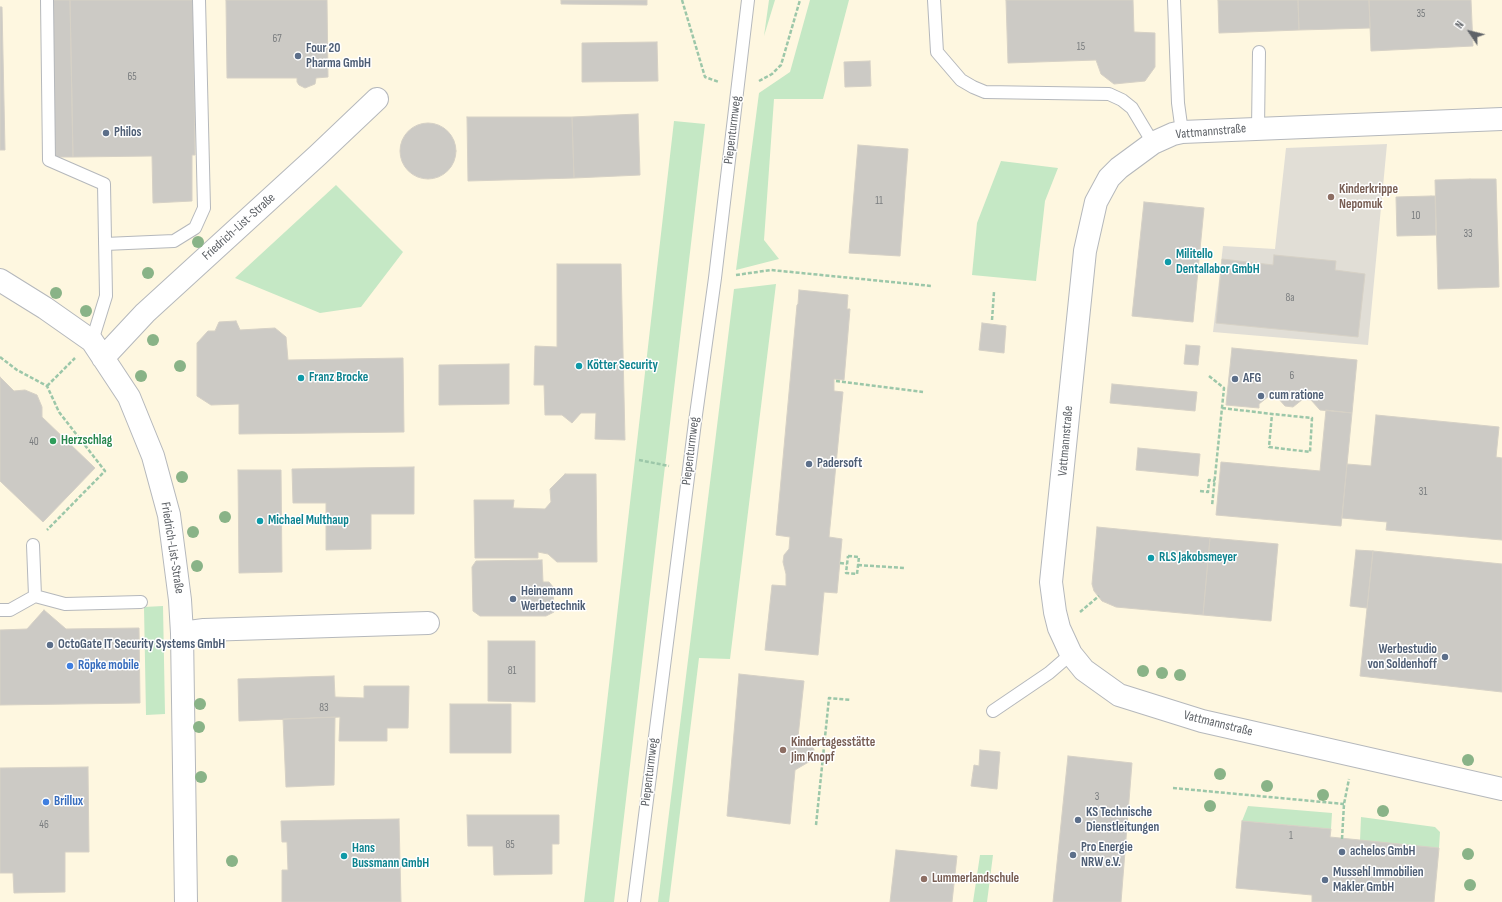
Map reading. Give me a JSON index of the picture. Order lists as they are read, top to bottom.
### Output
{
  "streets": {
    "street": ["Vattmannstraße", "Friedrich-List-Straße"],
    "lane": ["Piepenturmweg"]
  },
  "places": [
    "Four 20 Pharma GmbH",
    "Philos",
    "Kinderkrippe Nepomuk",
    "Militello Dentallabor GmbH",
    "Kötter Security",
    "Franz Brocke",
    "AFG",
    "cum ratione",
    "Herzschlag",
    "Padersoft",
    "Michael Multhaup",
    "RLS Jakobsmeyer",
    "Heinemann Werbetechnik",
    "OctoGate IT Security Systems GmbH",
    "Werbestudio von Soldenhoff",
    "Röpke mobile",
    "Kindertagesstätte Jim Knopf",
    "Brillux",
    "KS Technische Dienstleitungen",
    "achelos GmbH",
    "Pro Energie NRW e.V.",
    "Hans Bussmann GmbH",
    "Lummerlandschule",
    "Mussehl Immobilien Makler GmbH"
  ],
  "house_numbers": [
    "35",
    "67",
    "15",
    "65",
    "11",
    "10",
    "33",
    "8a",
    "6",
    "40",
    "31",
    "81",
    "83",
    "3",
    "46",
    "1",
    "85"
  ],
  "north": "top left"
}
